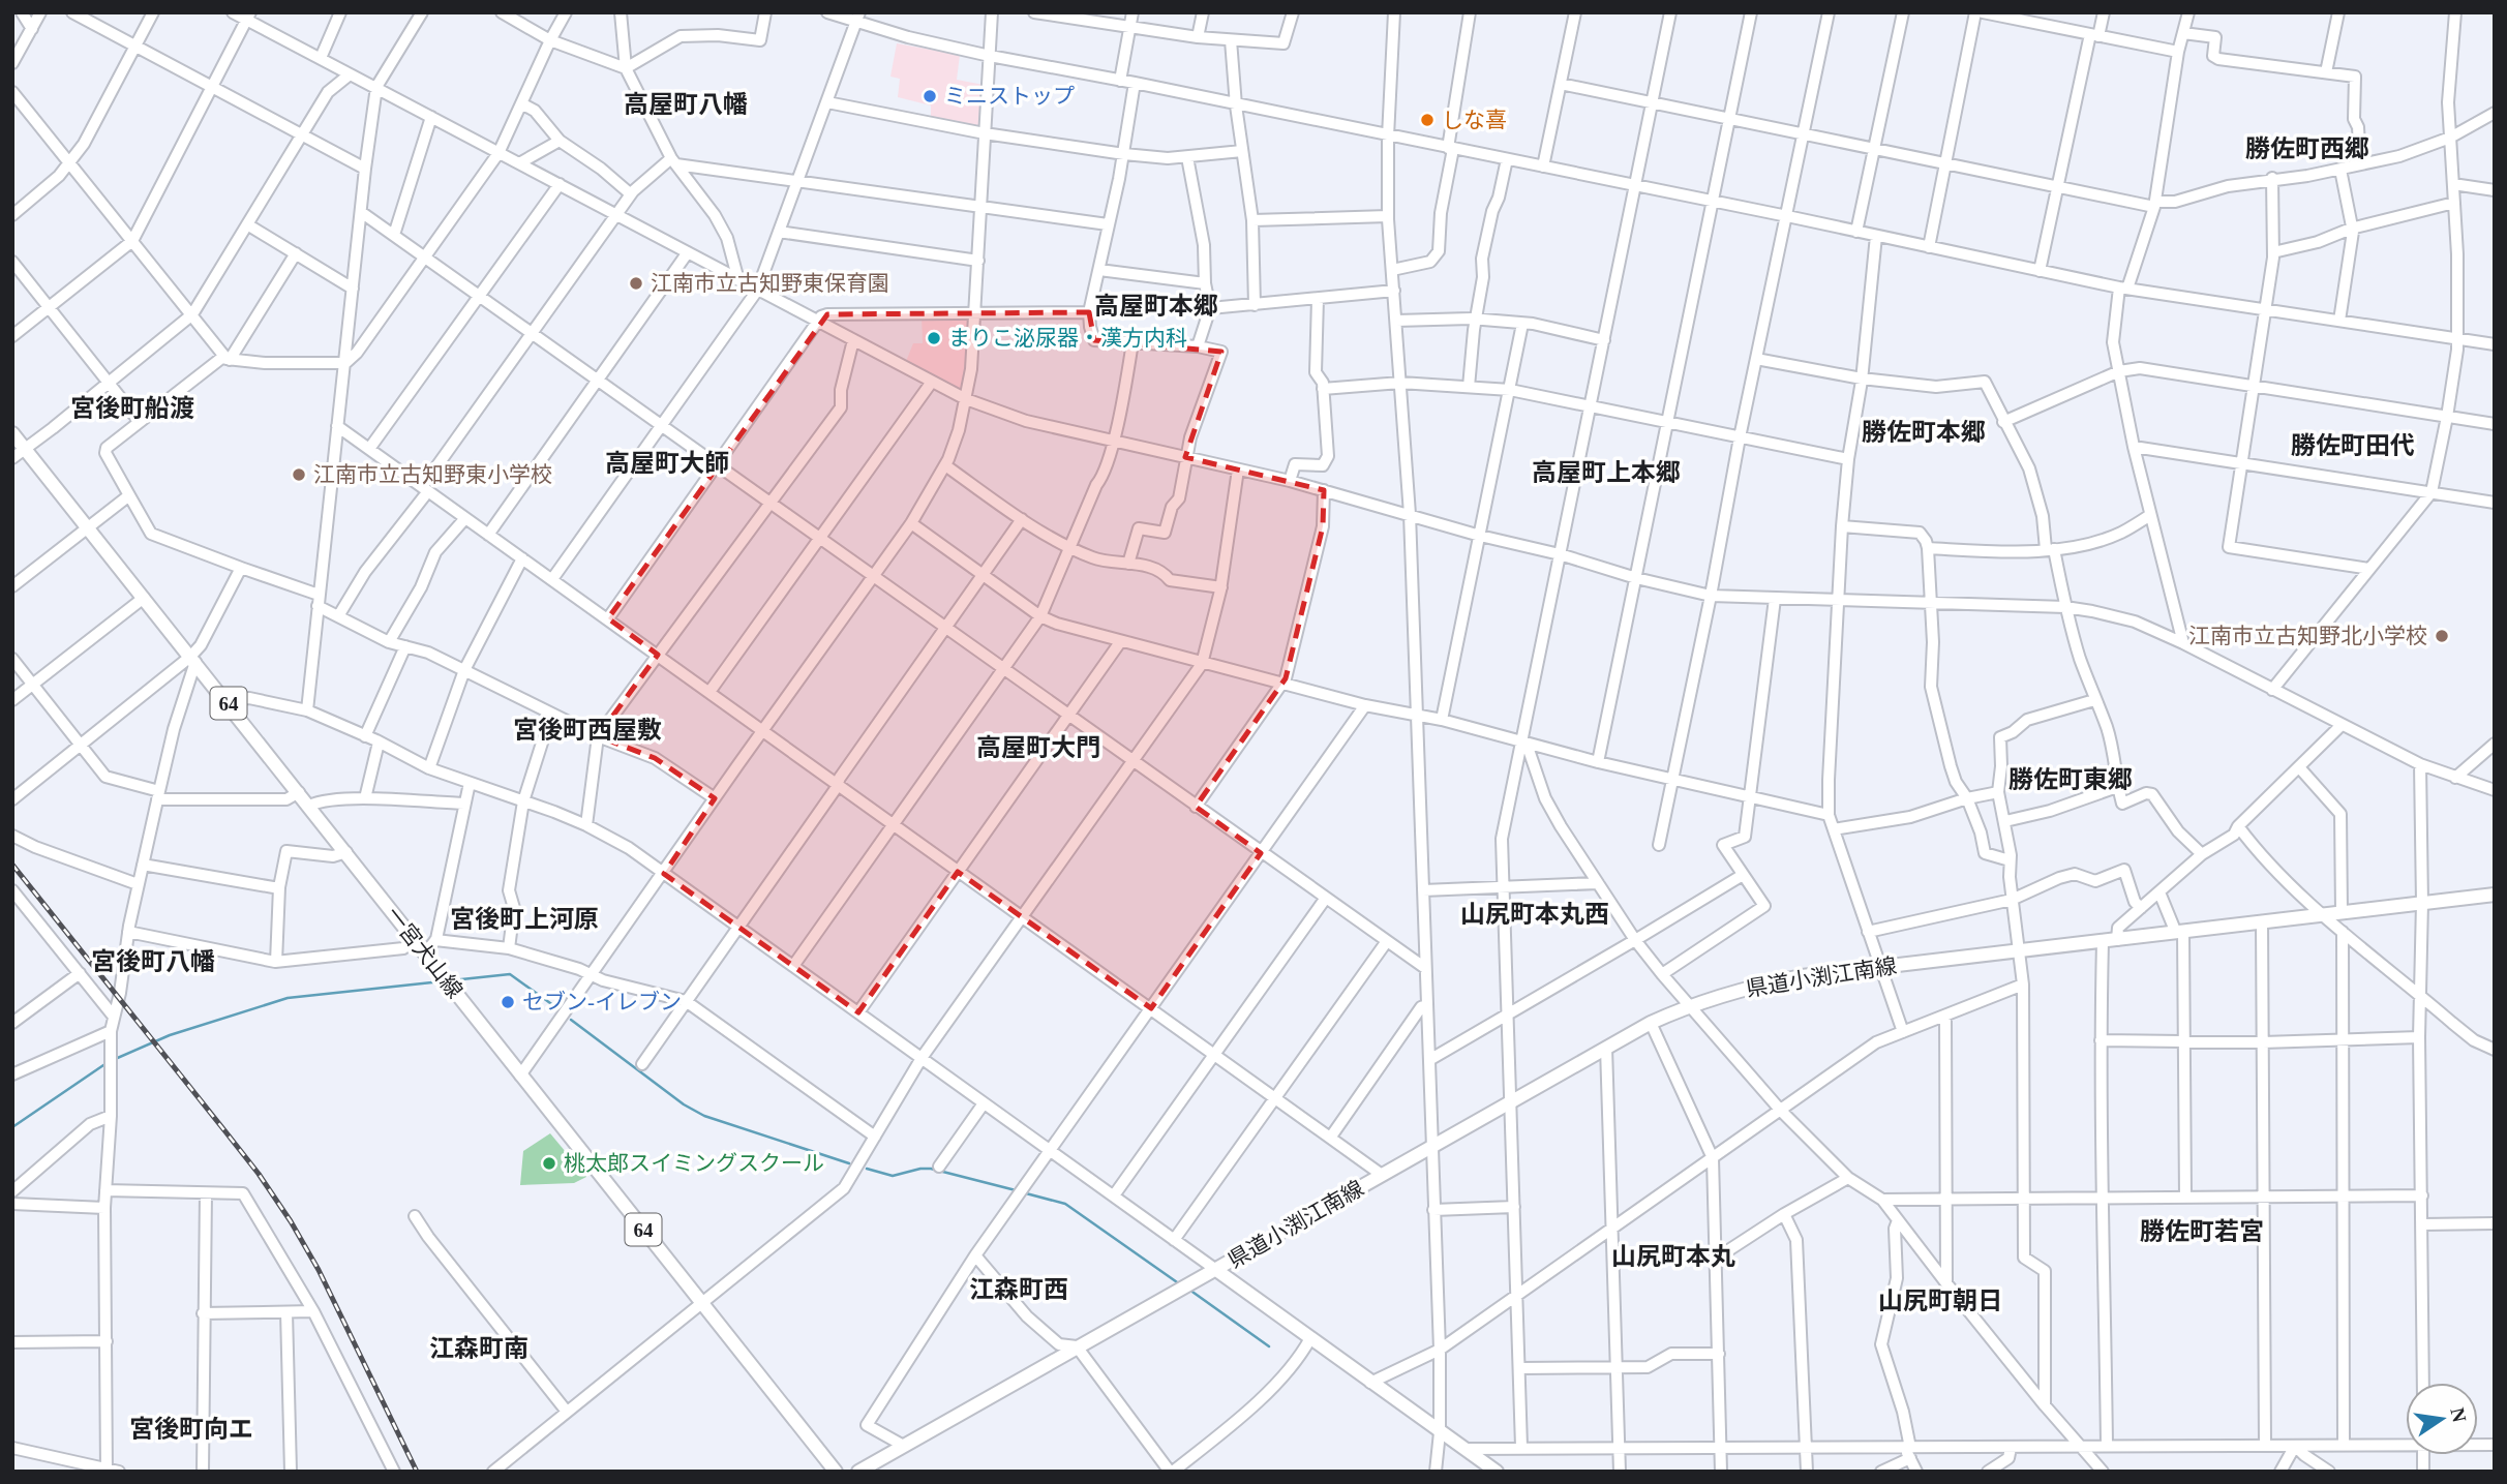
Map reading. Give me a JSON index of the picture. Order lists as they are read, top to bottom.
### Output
{
  "streets": {
    "main road": ["64", "一宮犬山線", "県道小渕江南線"]
  },
  "districts": [
    "高屋町八幡",
    "勝佐町西郷",
    "高屋町本郷",
    "宮後町船渡",
    "勝佐町本郷",
    "勝佐町田代",
    "高屋町大師",
    "高屋町上本郷",
    "宮後町西屋敷",
    "高屋町大門",
    "勝佐町東郷",
    "山尻町本丸西",
    "宮後町上河原",
    "宮後町八幡",
    "勝佐町若宮",
    "山尻町本丸",
    "江森町西",
    "山尻町朝日",
    "江森町南",
    "宮後町向エ"
  ],
  "places": [
    "ミニストップ",
    "しな喜",
    "江南市立古知野東保育園",
    "まりこ泌尿器・漢方内科",
    "江南市立古知野東小学校",
    "江南市立古知野北小学校",
    "セブン-イレブン",
    "桃太郎スイミングスクール"
  ],
  "north": "right"
}
